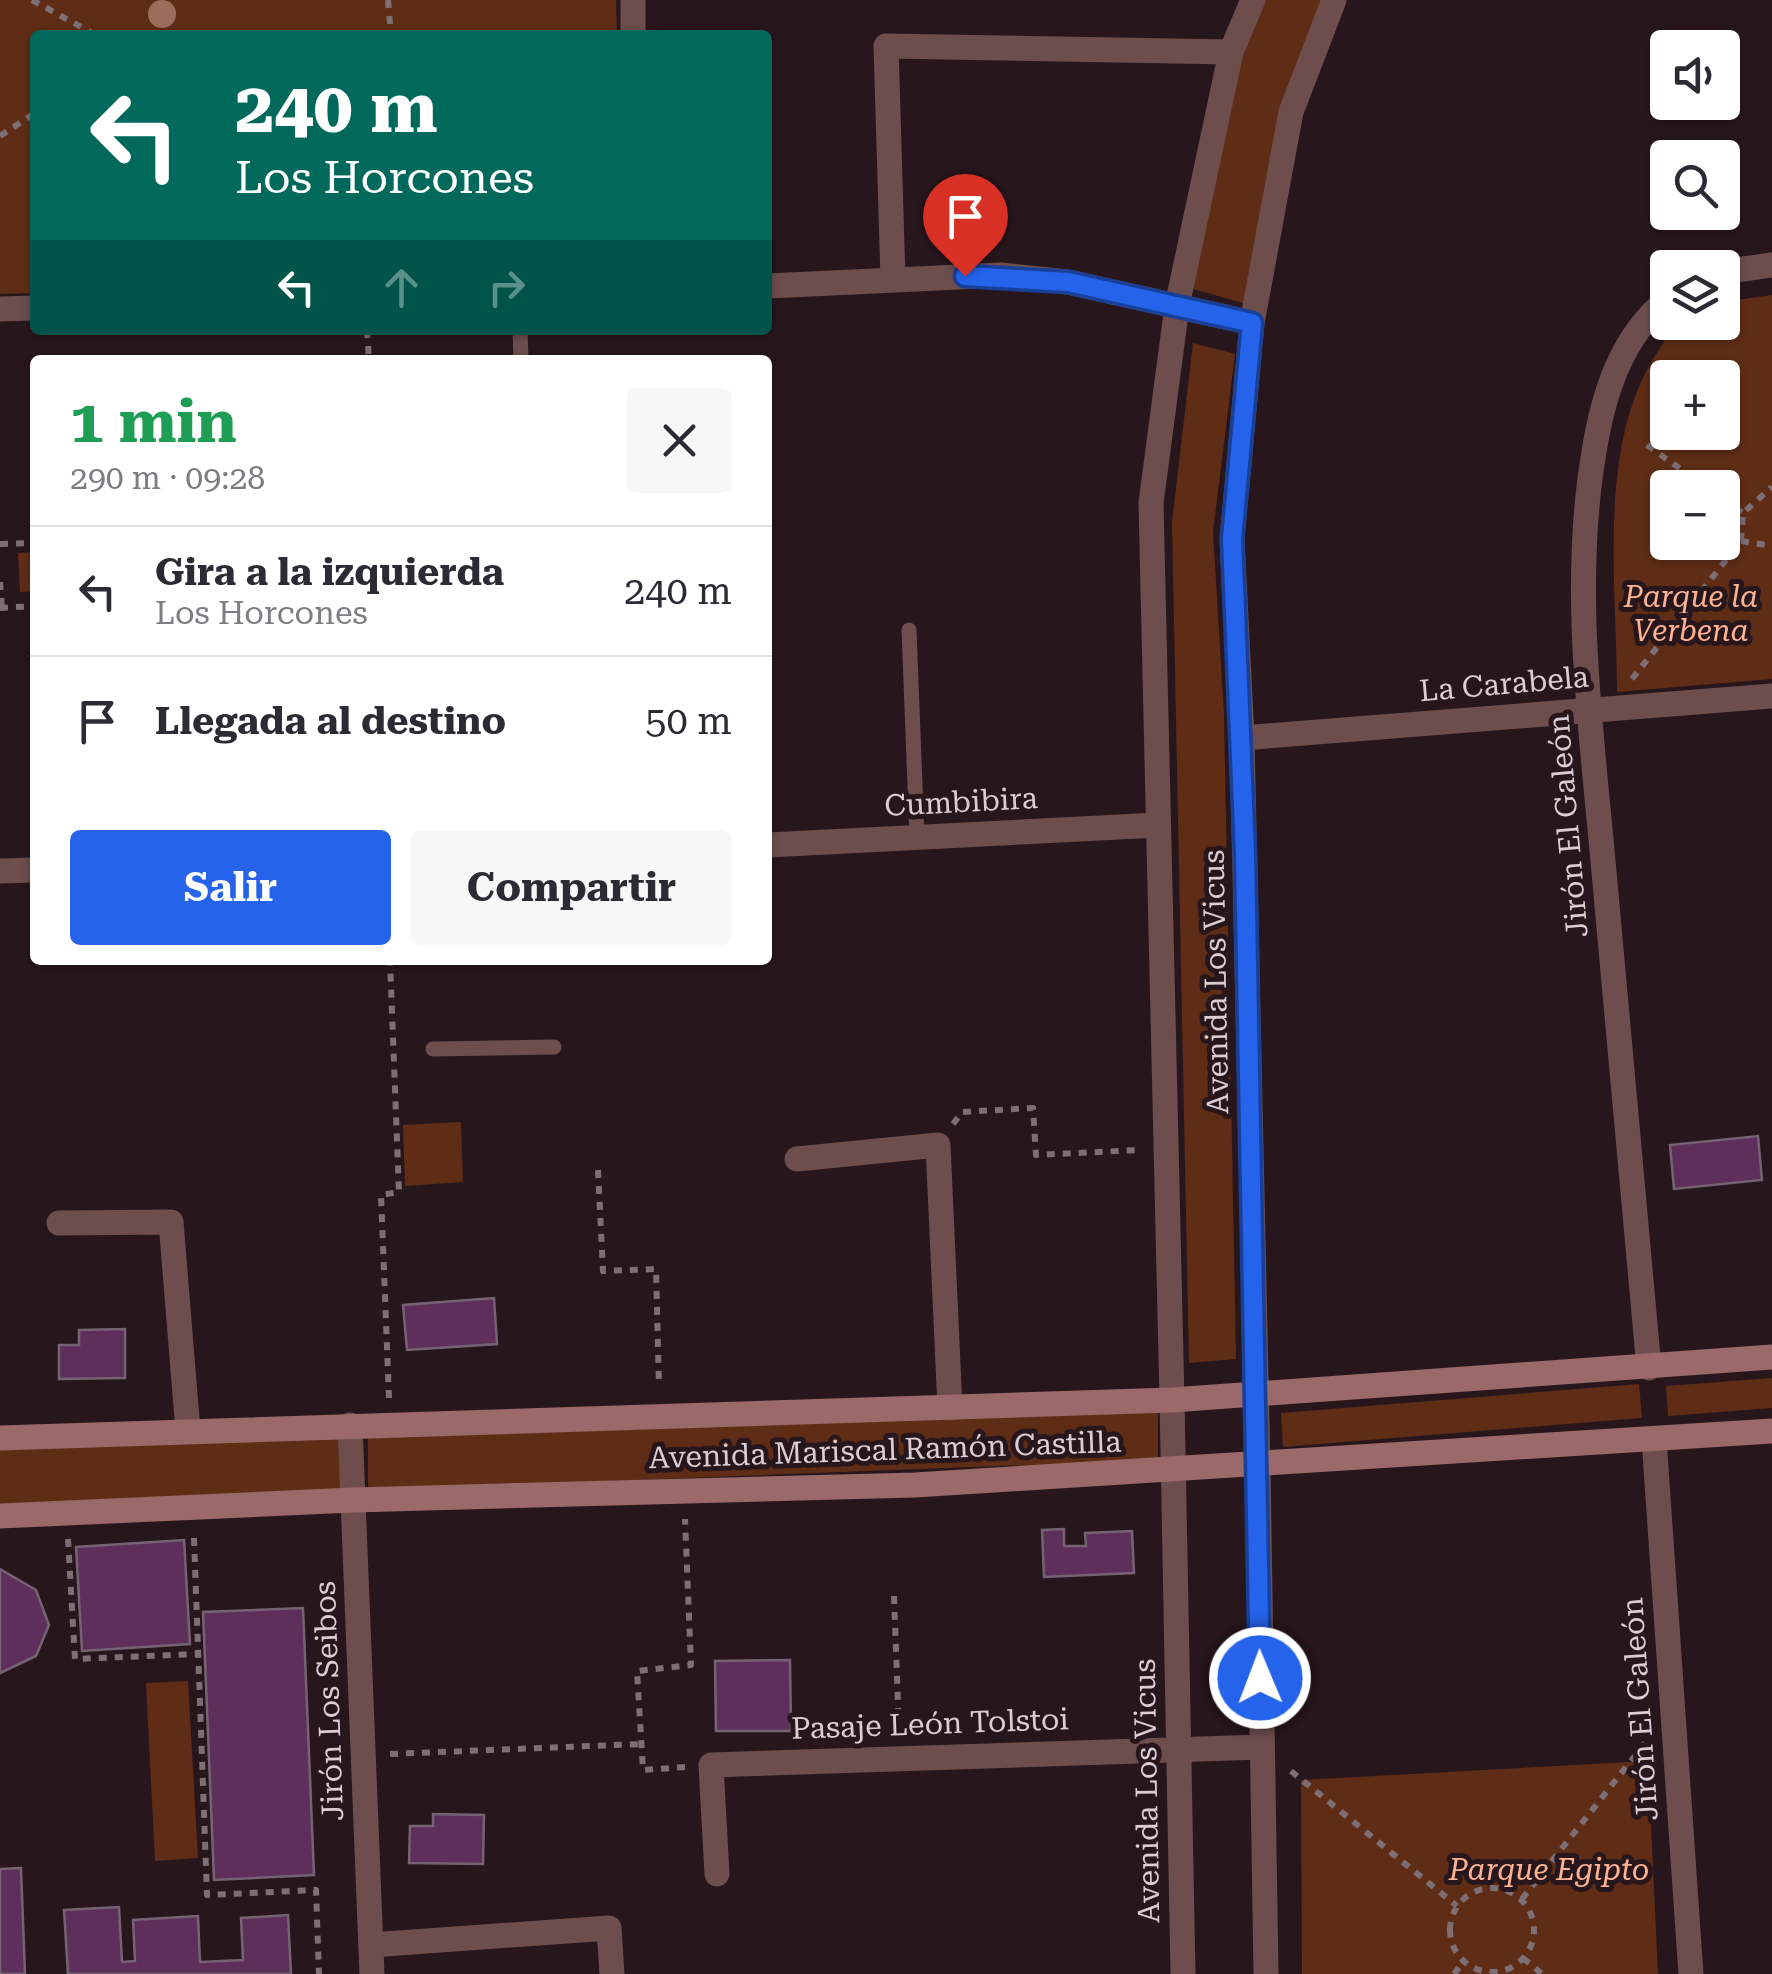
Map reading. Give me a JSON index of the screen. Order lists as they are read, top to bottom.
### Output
{
  "streets": {
    "main road": ["Avenida Mariscal Ramón Castilla"],
    "street": [
      "La Carabela",
      "Cumbibira",
      "Jirón El Galeón",
      "Avenida Los Vicus",
      "Jirón Los Seibos",
      "Pasaje León Tolstoi"
    ]
  },
  "crossings": [
    ["La Carabela", "Jirón El Galeón"],
    ["La Carabela", "Avenida Los Vicus"],
    ["Cumbibira", "Avenida Los Vicus"],
    ["Jirón El Galeón", "Avenida Mariscal Ramón Castilla"],
    ["Avenida Los Vicus", "Avenida Mariscal Ramón Castilla"],
    ["Avenida Los Vicus", "Pasaje León Tolstoi"],
    ["Avenida Mariscal Ramón Castilla", "Jirón Los Seibos"]
  ],
  "parks": ["Parque la Verbena", "Parque Egipto"],
  "page": {
    "map_buttons": ["+", "−"],
    "turn": ["240 m", "Los Horcones"],
    "heading": ["1 min", "290 m · 09:28"],
    "list": [
      {
        "name": "Gira a la izquierda",
        "note": "Los Horcones",
        "value": "240 m"
      },
      {
        "name": "Llegada al destino",
        "value": "50 m"
      }
    ],
    "buttons": ["Salir", "Compartir"]
  }
}
